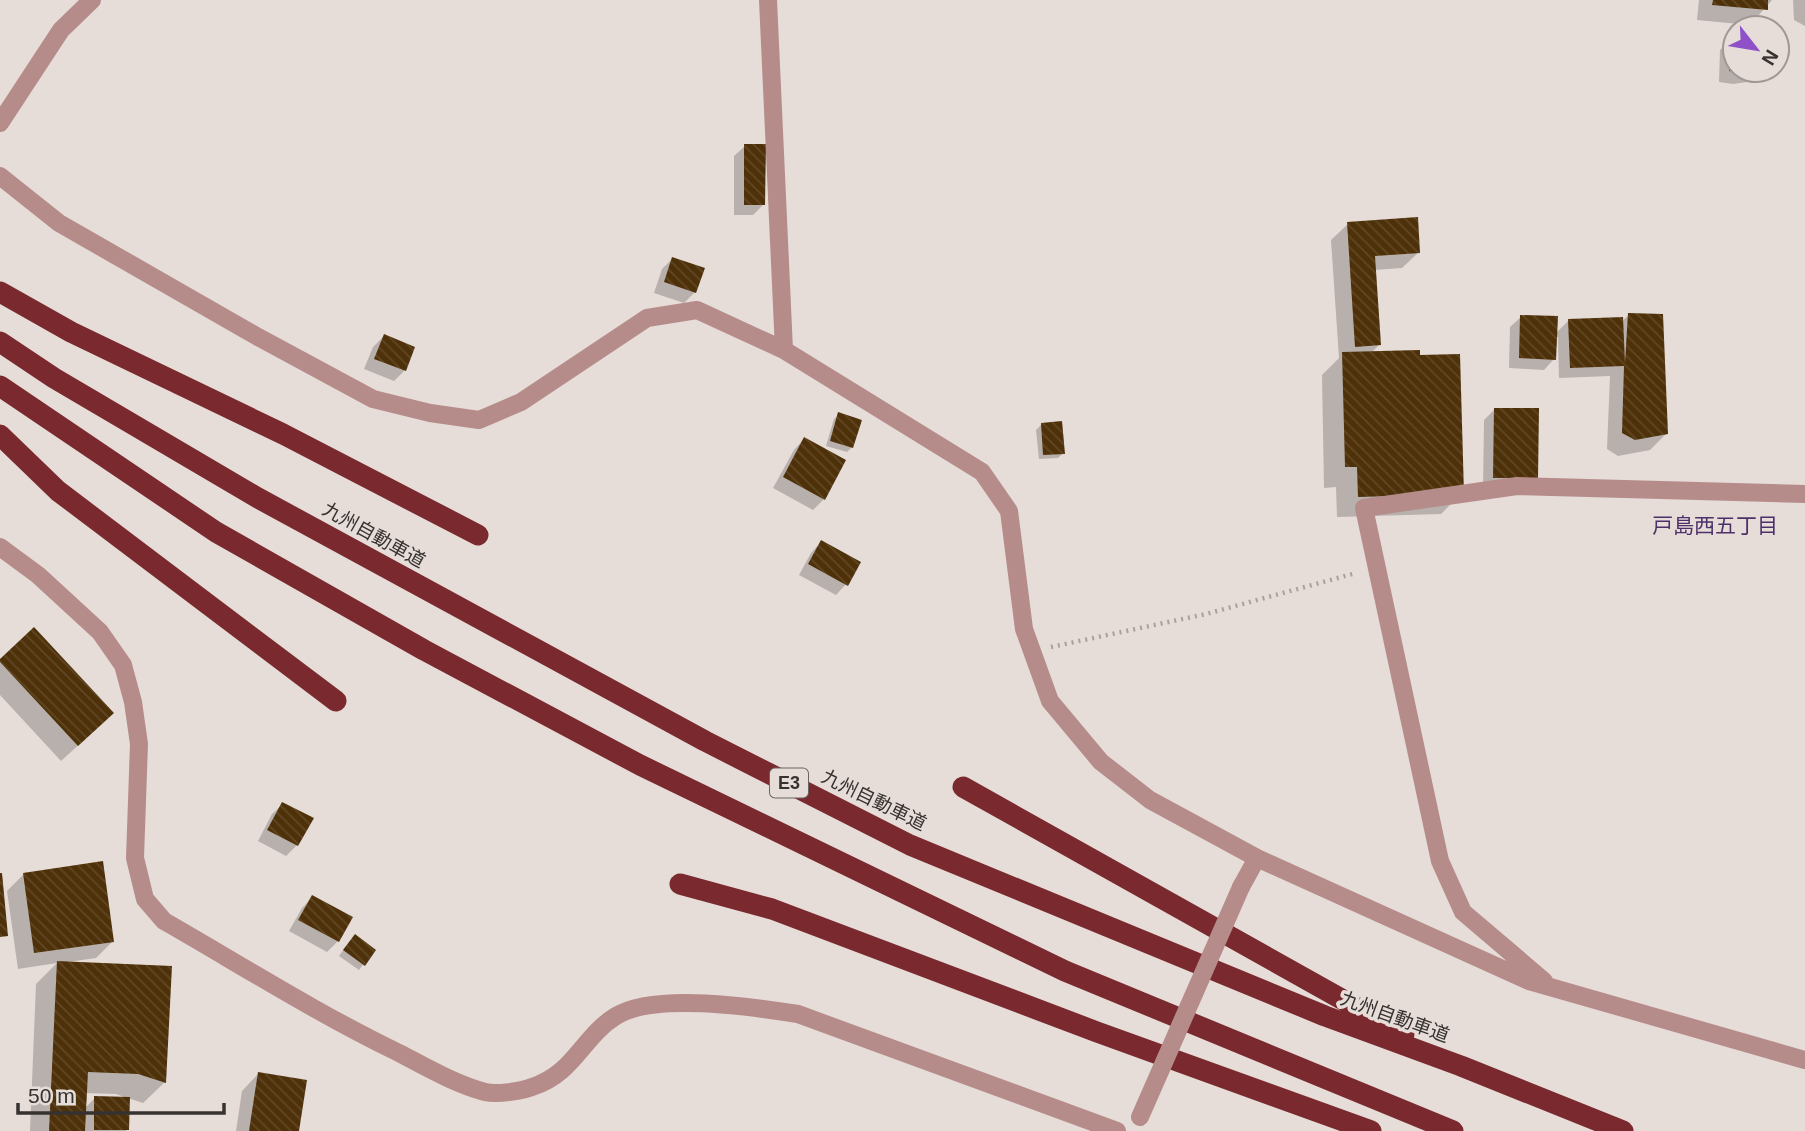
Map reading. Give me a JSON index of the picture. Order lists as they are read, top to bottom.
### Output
{
  "streets": {
    "highway": ["九州自動車道", "E3"]
  },
  "districts": ["戸島西五丁目"],
  "scale_bar": "50 m",
  "north": "bottom right"
}
